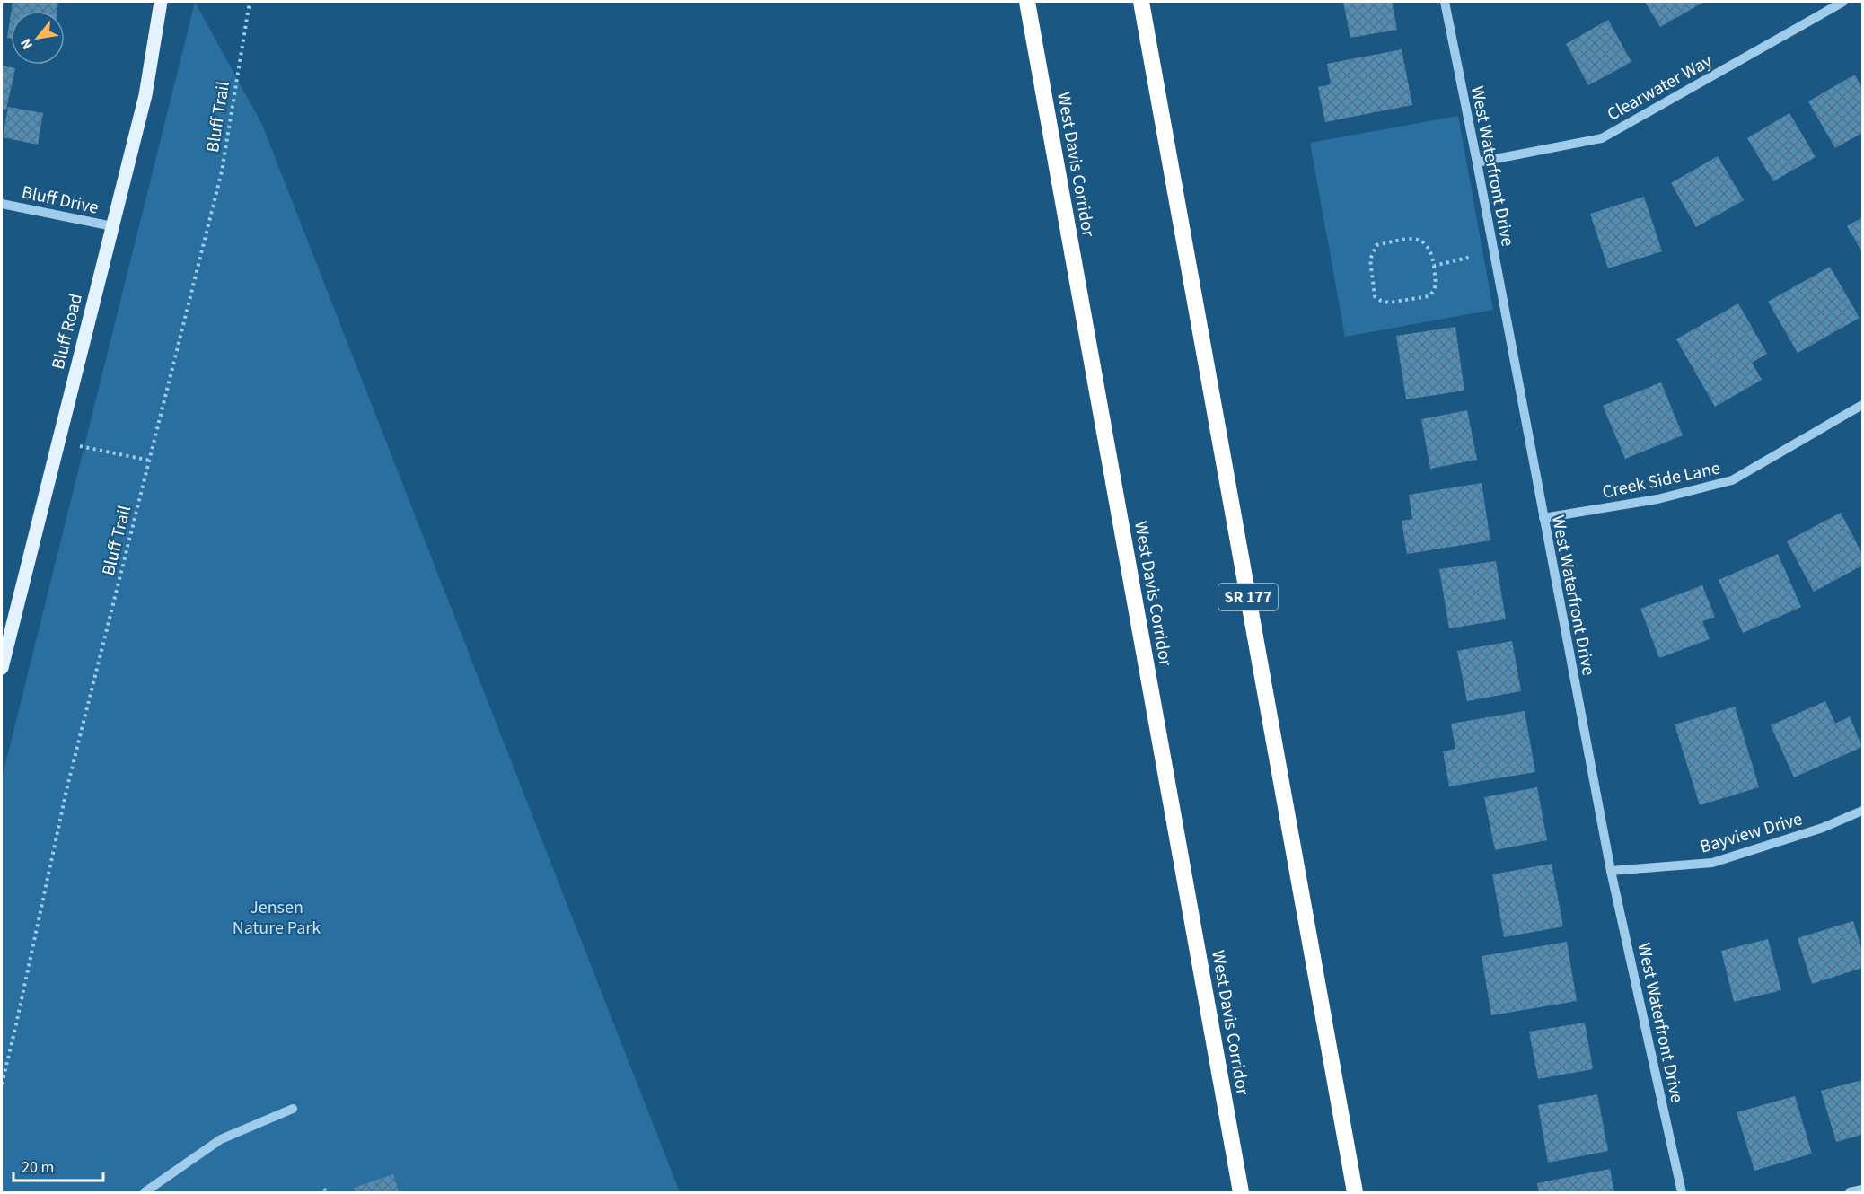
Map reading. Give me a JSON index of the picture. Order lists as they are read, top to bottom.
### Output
{
  "streets": {
    "highway": ["West Davis Corridor", "SR 177"],
    "main road": ["Bluff Road"],
    "street": [
      "Clearwater Way",
      "West Waterfront Drive",
      "Bluff Drive",
      "Creek Side Lane",
      "Bayview Drive"
    ],
    "path": ["Bluff Trail"]
  },
  "crossings": [
    ["Clearwater Way", "West Waterfront Drive"],
    ["West Waterfront Drive", "Creek Side Lane"],
    ["West Waterfront Drive", "Bayview Drive"],
    ["Bluff Drive", "Bluff Road"]
  ],
  "parks": ["Jensen Nature Park"],
  "scale_bar": "20 m",
  "north": "bottom left"
}
